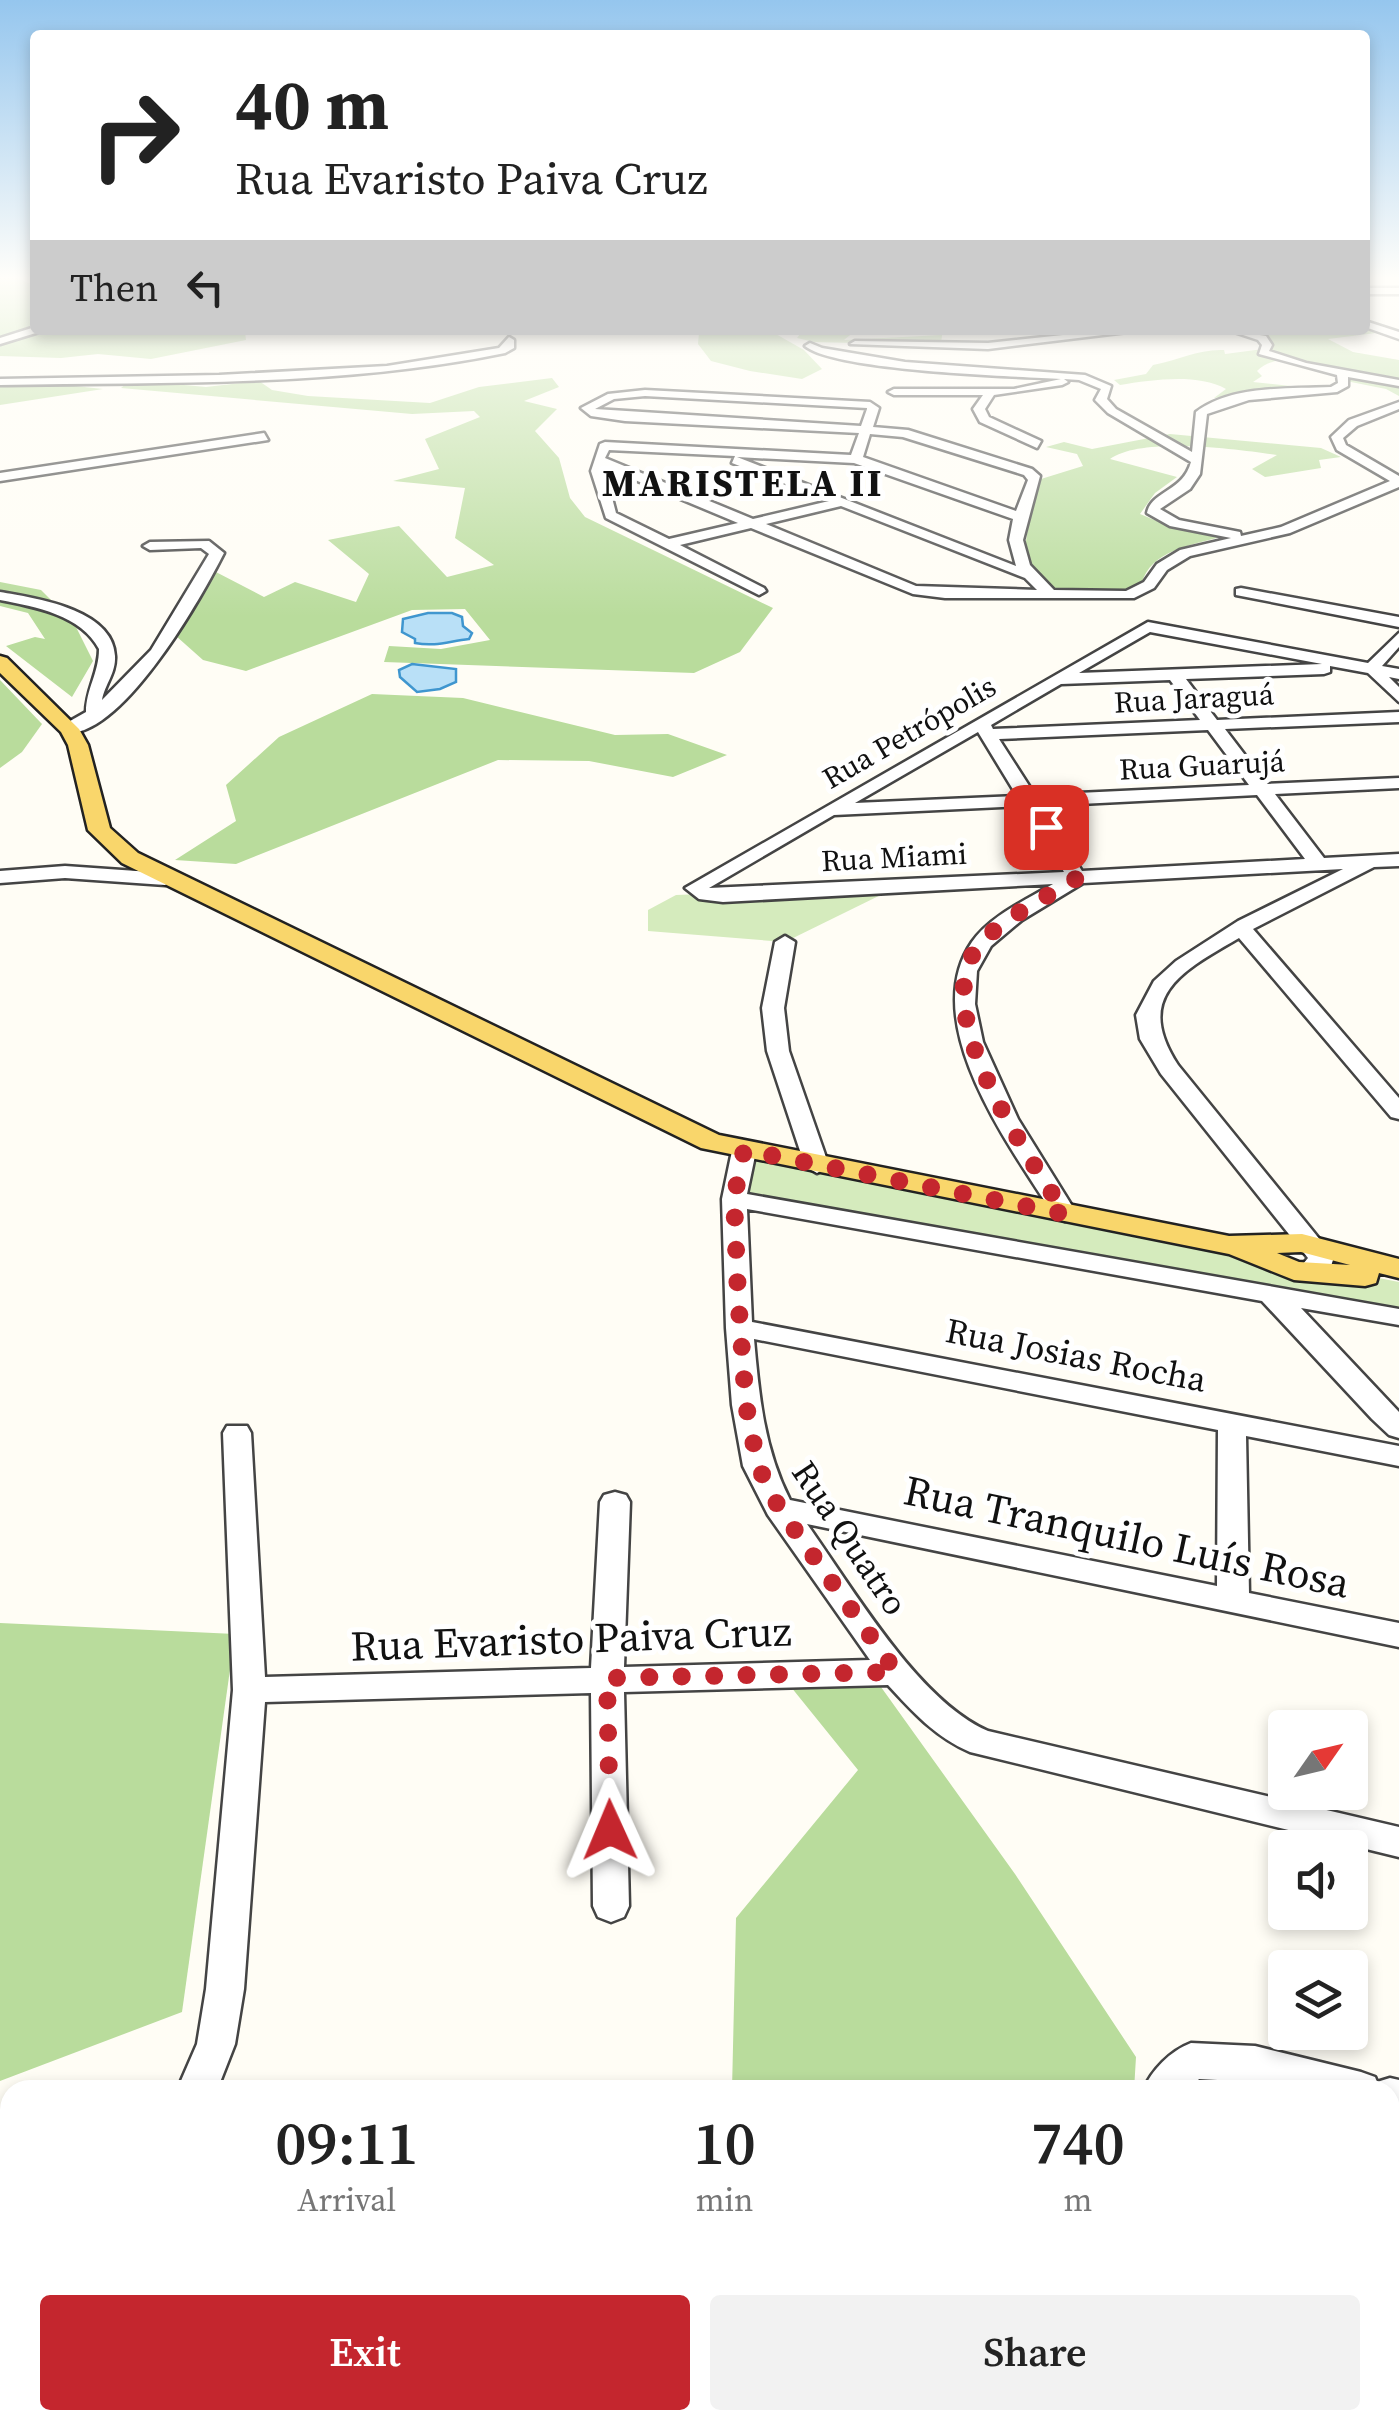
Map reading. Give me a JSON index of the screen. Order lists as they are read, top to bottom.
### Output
{
  "streets": {
    "street": [
      "Rua Jaraguá",
      "Rua Petrópolis",
      "Rua Guarujá",
      "Rua Miami",
      "Rua Josias Rocha",
      "Rua Tranquilo Luís Rosa",
      "Rua Quatro",
      "Rua Evaristo Paiva Cruz"
    ]
  },
  "crossings": [
    ["Rua Jaraguá", "Rua Petrópolis"],
    ["Rua Petrópolis", "Rua Guarujá"],
    ["Rua Petrópolis", "Rua Miami"],
    ["Rua Josias Rocha", "Rua Quatro"],
    ["Rua Tranquilo Luís Rosa", "Rua Quatro"],
    ["Rua Quatro", "Rua Evaristo Paiva Cruz"]
  ],
  "districts": ["MARISTELA II"],
  "north": "top right",
  "page": {
    "turn": ["40 m", "Rua Evaristo Paiva Cruz"],
    "then": "Then",
    "eta": [
      "09:11",
      "Arrival",
      "10",
      "min",
      "740",
      "m"
    ],
    "buttons": ["Exit", "Share"]
  }
}
